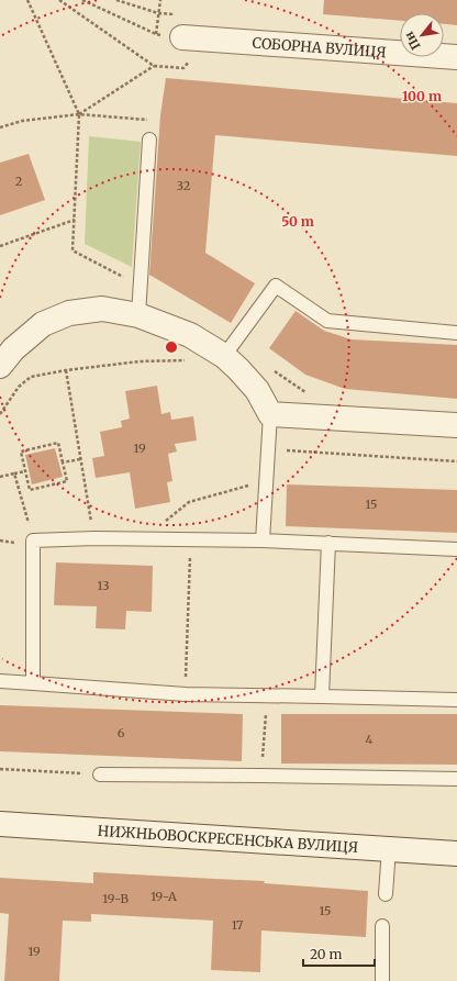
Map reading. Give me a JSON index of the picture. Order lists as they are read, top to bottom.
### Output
{
  "streets": {
    "street": ["СОБОРНА ВУЛИЦЯ", "НИЖНЬОВОСКРЕСЕНСЬКА ВУЛИЦЯ"]
  },
  "house_numbers": [
    "2",
    "32",
    "19",
    "15",
    "13",
    "6",
    "4",
    "19-А",
    "19-В",
    "15",
    "17",
    "19"
  ],
  "scale_bar": "20 m",
  "north": "bottom left",
  "rings": ["100 m", "50 m"]
}
